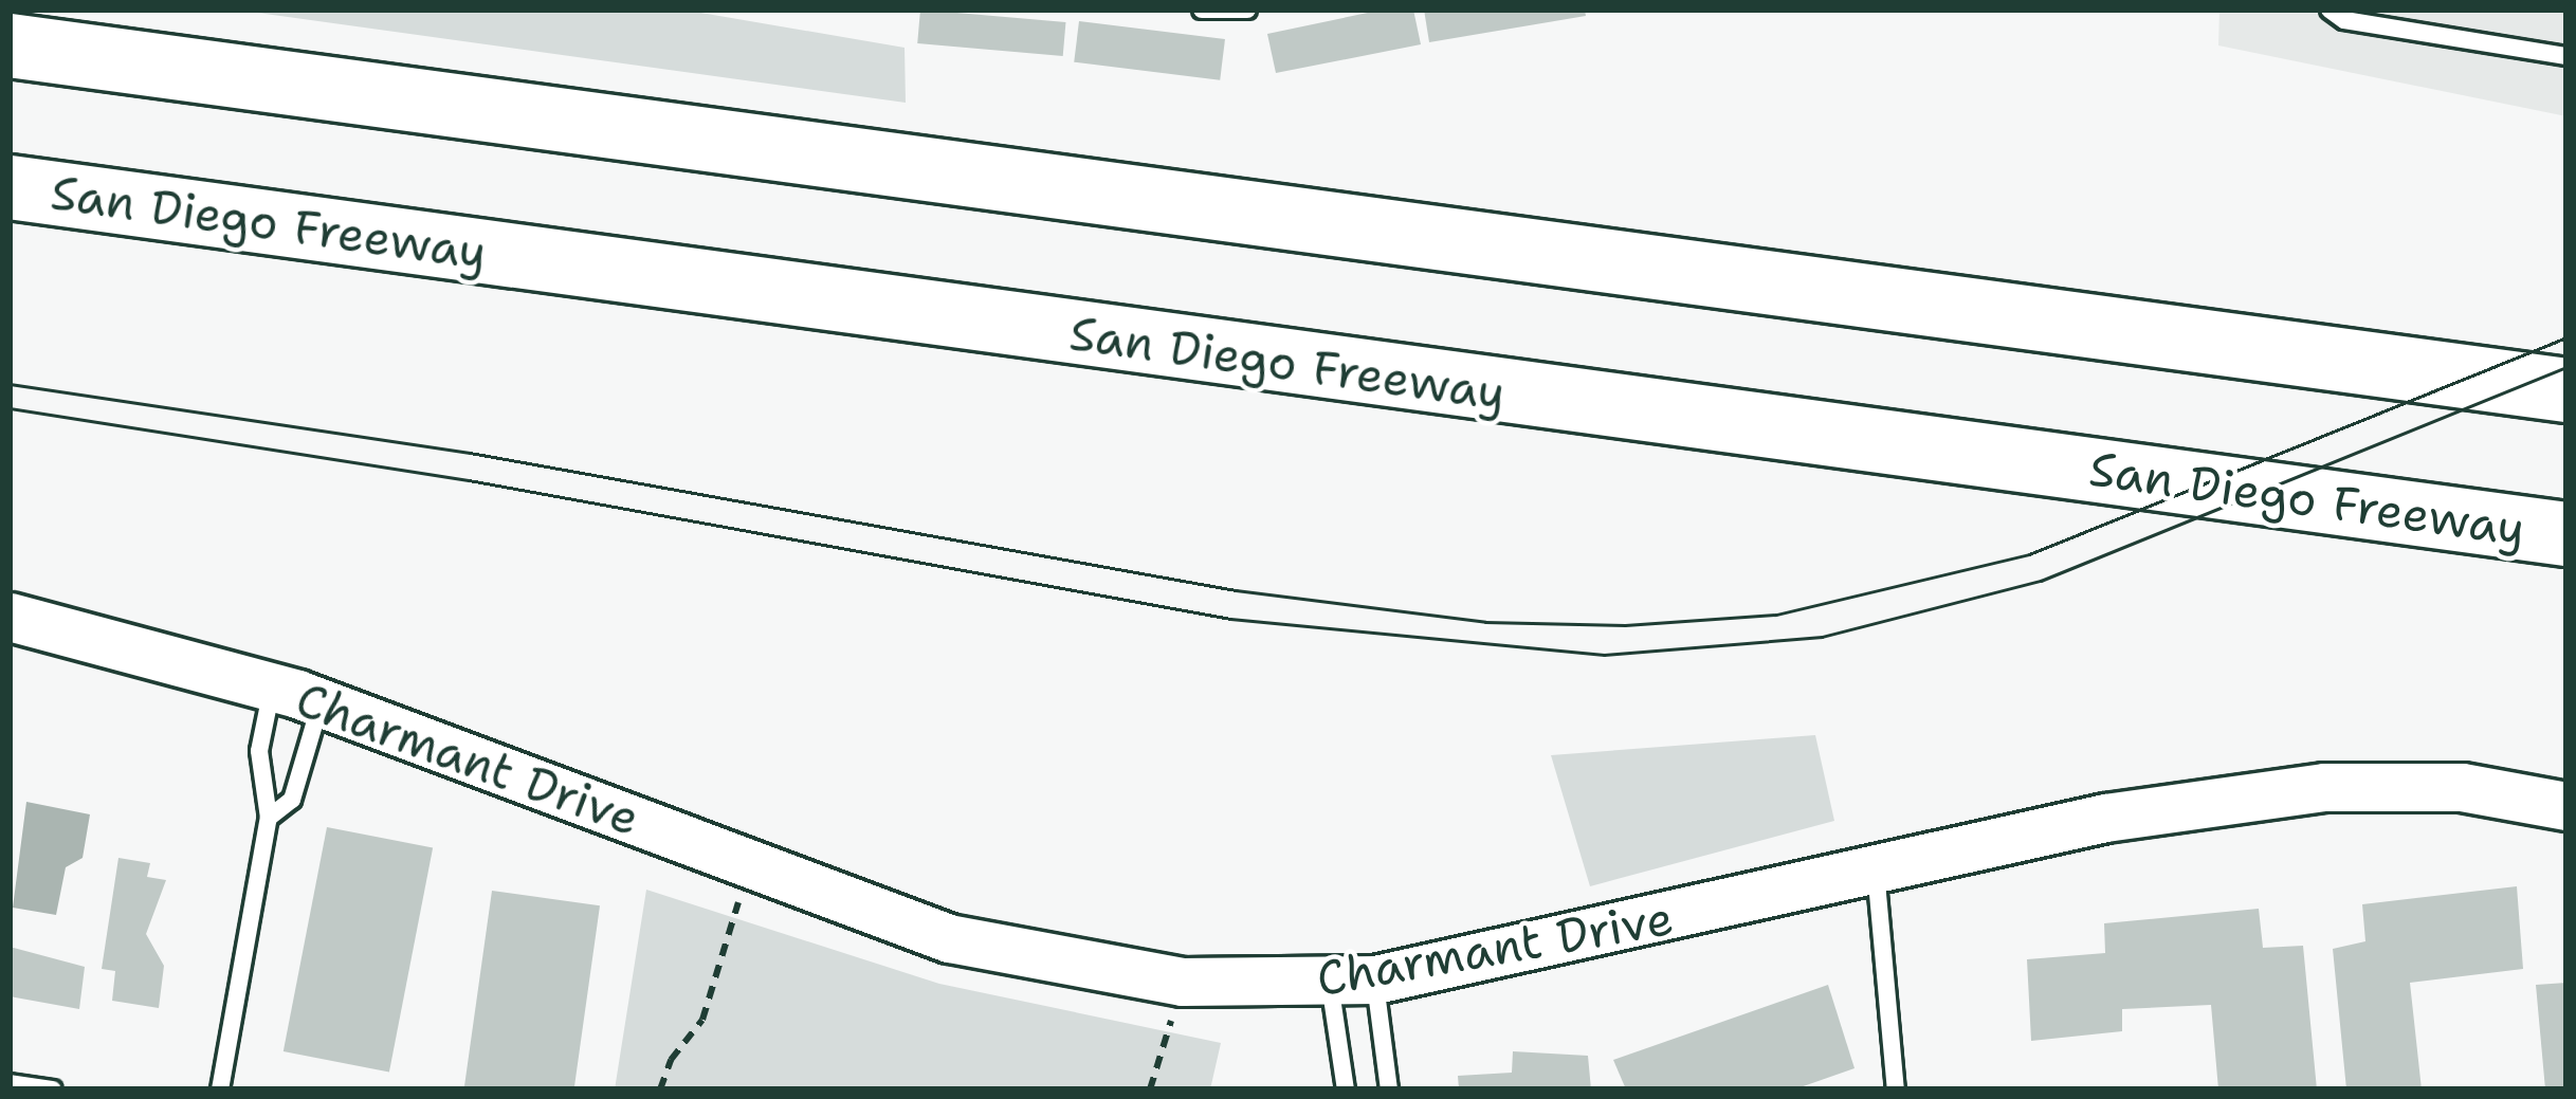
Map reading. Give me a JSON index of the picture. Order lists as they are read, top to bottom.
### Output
{
  "streets": {
    "highway": ["San Diego Freeway"],
    "street": ["Charmant Drive"]
  }
}
